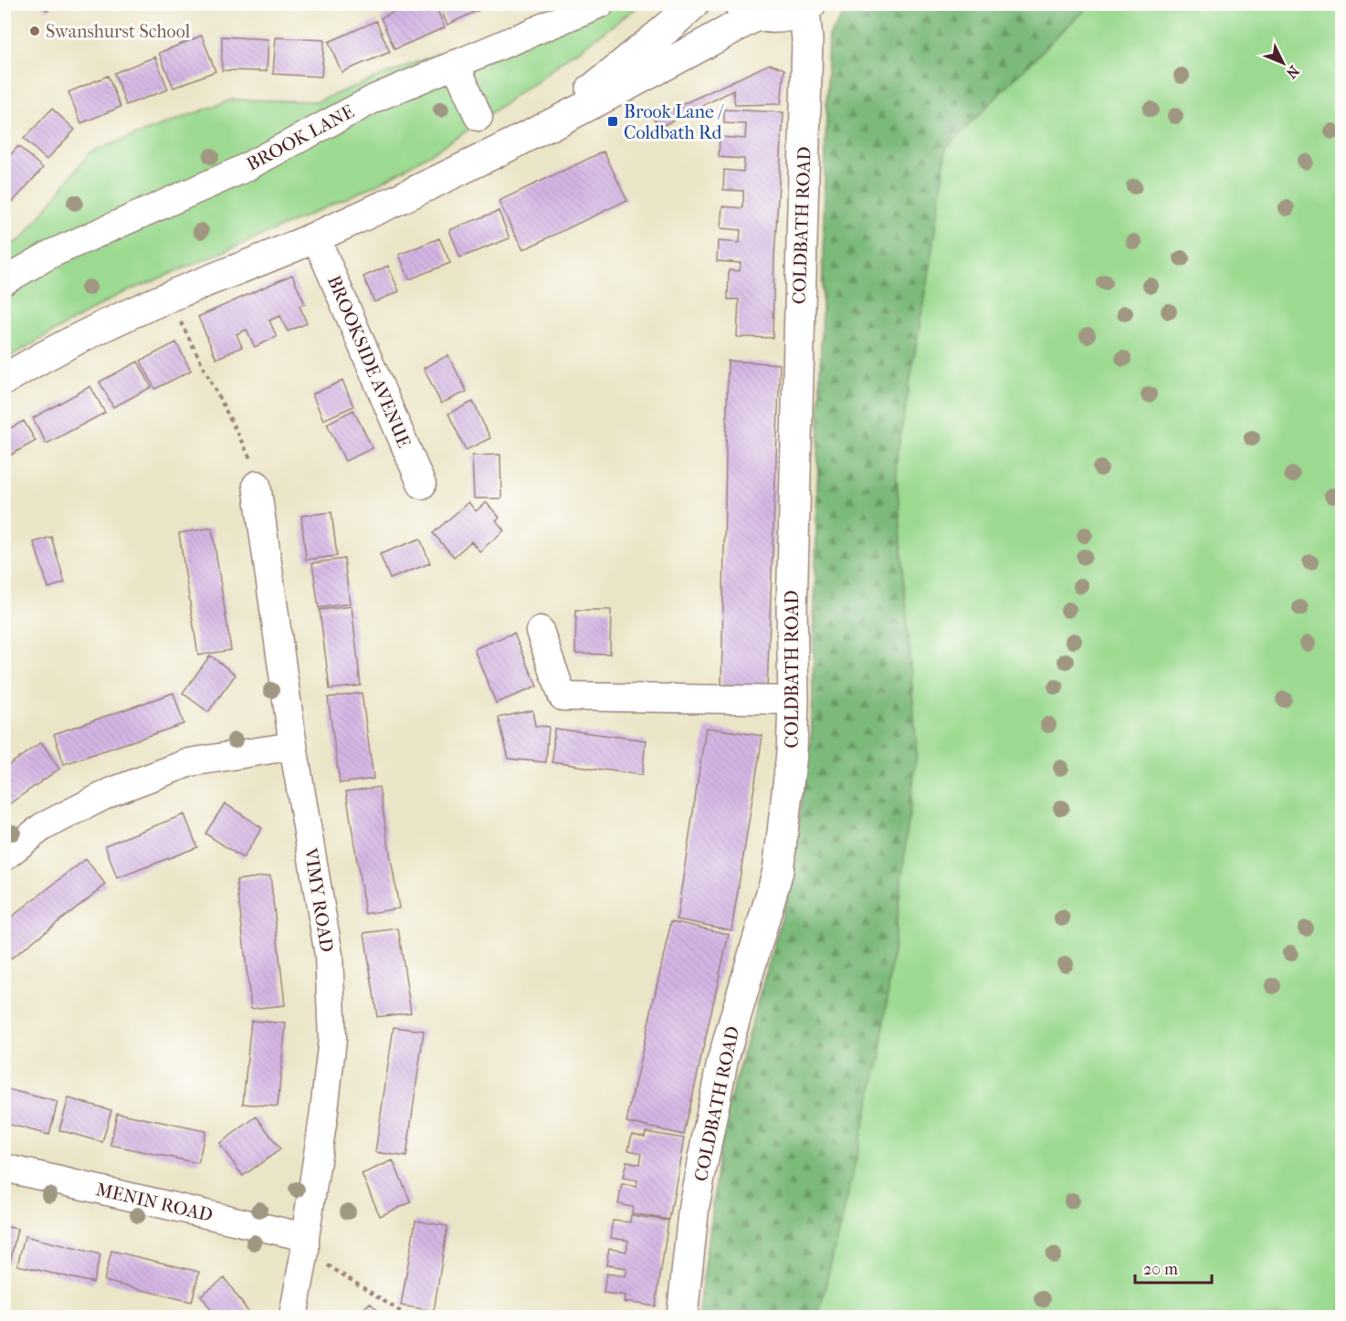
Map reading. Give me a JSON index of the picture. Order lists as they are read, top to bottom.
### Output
{
  "streets": {
    "main road": ["COLDBATH ROAD"],
    "street": [
      "BROOK LANE",
      "BROOKSIDE AVENUE",
      "VIMY ROAD",
      "MENIN ROAD"
    ]
  },
  "crossings": [
    ["VIMY ROAD", "MENIN ROAD"]
  ],
  "places": {
    "other": ["Swanshurst School"],
    "transit": ["Brook Lane / Coldbath Rd"]
  },
  "scale_bar": "20 m",
  "north": "bottom right"
}
